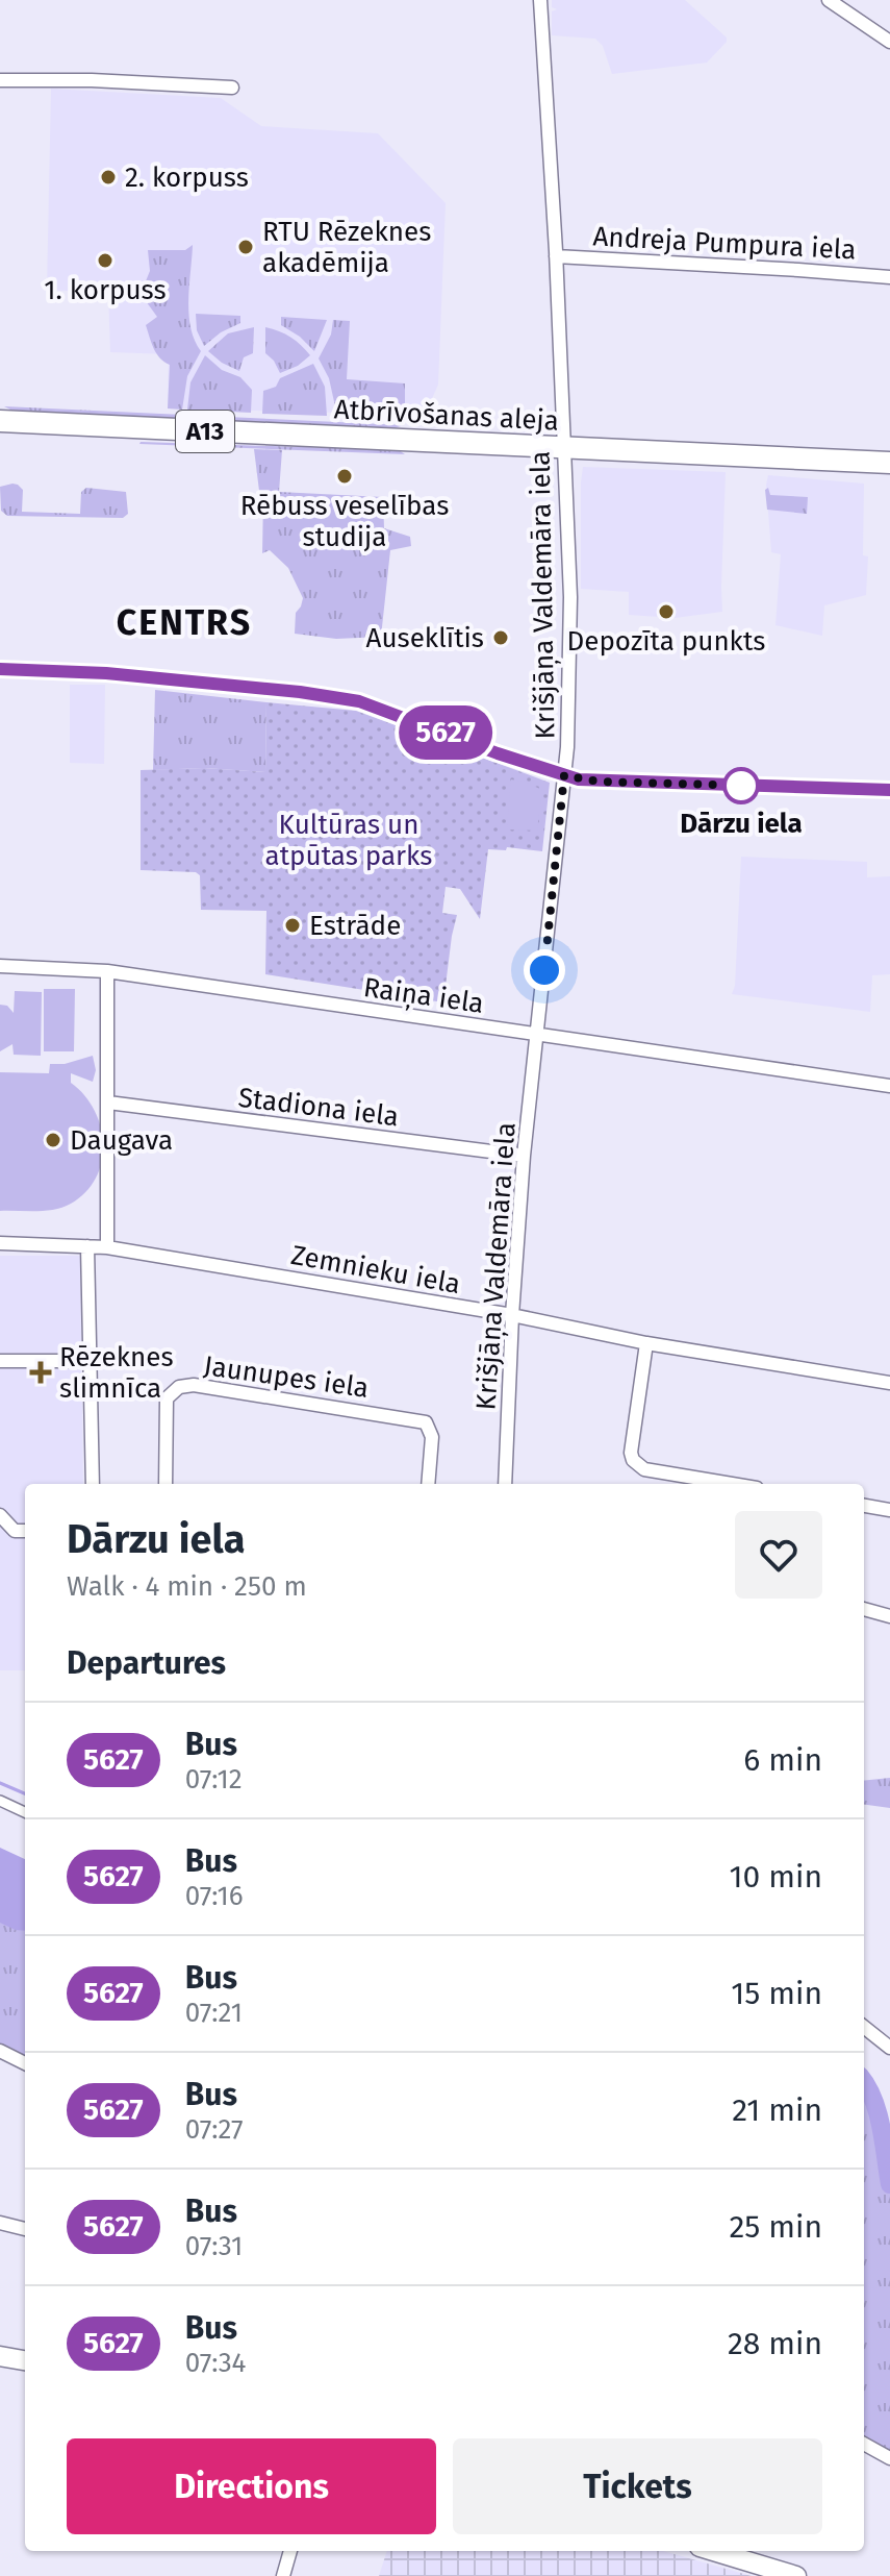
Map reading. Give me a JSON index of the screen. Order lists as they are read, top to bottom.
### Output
{
  "streets": {
    "main road": ["Atbrīvošanas aleja", "A13"],
    "street": [
      "Andreja Pumpura iela",
      "Krišjāņa Valdemāra iela",
      "Raiņa iela",
      "Stadiona iela",
      "Zemnieku iela",
      "Jaunupes iela"
    ]
  },
  "crossings": [
    ["Andreja Pumpura iela", "Krišjāņa Valdemāra iela"],
    ["Atbrīvošanas aleja", "Krišjāņa Valdemāra iela"],
    ["Krišjāņa Valdemāra iela", "Raiņa iela"],
    ["Krišjāņa Valdemāra iela", "Stadiona iela"],
    ["Krišjāņa Valdemāra iela", "Zemnieku iela"]
  ],
  "districts": ["CENTRS"],
  "parks": ["Kultūras un atpūtas parks"],
  "places": {
    "other": [
      "2. korpuss",
      "RTU Rēzeknes akadēmija",
      "1. korpuss",
      "Rēbuss veselības studija",
      "Depozīta punkts",
      "Auseklītis",
      "Dārzu iela",
      "Estrāde",
      "Daugava"
    ],
    "health": ["Rēzeknes slimnīca"]
  },
  "lines": ["bus line 5627"],
  "page": {
    "on_map": "5627",
    "heading": [
      ["Dārzu iela", "Walk · 4 min · 250 m"],
      "Departures"
    ],
    "list": [
      {
        "mark": "5627",
        "name": "Bus",
        "note": "07:12",
        "value": "6 min"
      },
      {
        "mark": "5627",
        "name": "Bus",
        "note": "07:16",
        "value": "10 min"
      },
      {
        "mark": "5627",
        "name": "Bus",
        "note": "07:21",
        "value": "15 min"
      },
      {
        "mark": "5627",
        "name": "Bus",
        "note": "07:27",
        "value": "21 min"
      },
      {
        "mark": "5627",
        "name": "Bus",
        "note": "07:31",
        "value": "25 min"
      },
      {
        "mark": "5627",
        "name": "Bus",
        "note": "07:34",
        "value": "28 min"
      }
    ],
    "buttons": ["Directions", "Tickets"]
  }
}
